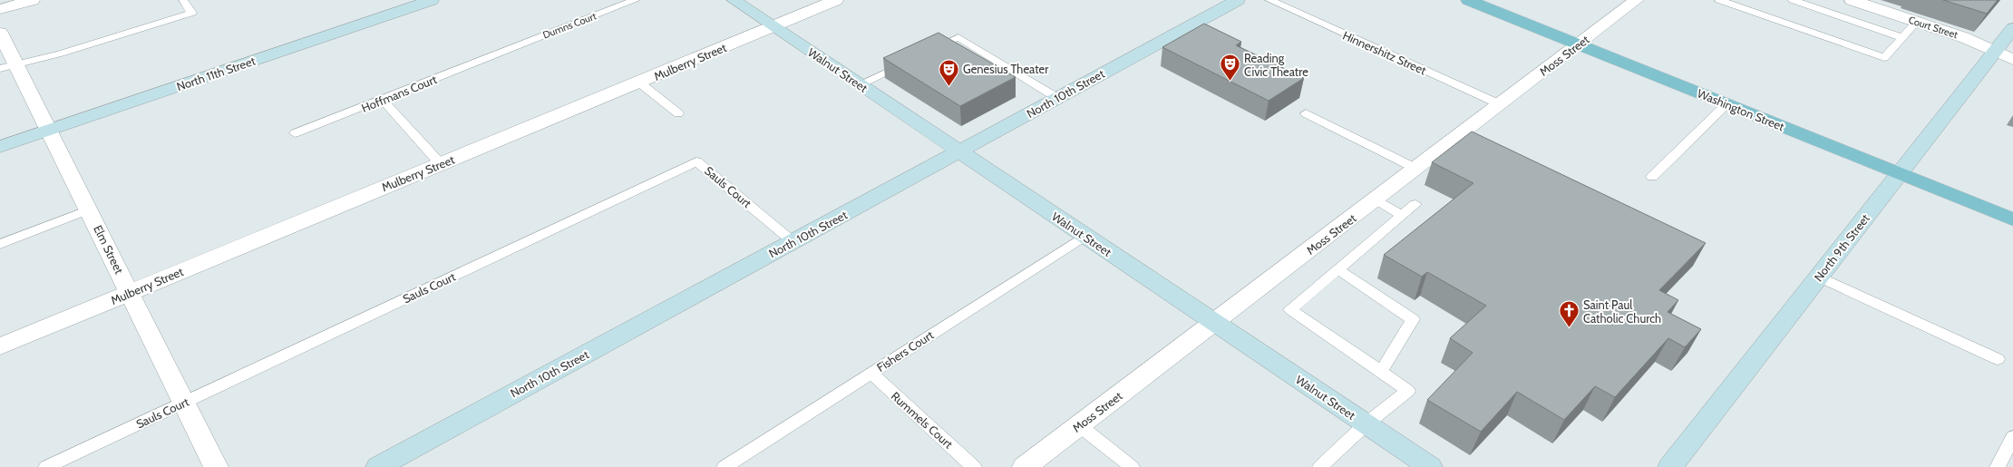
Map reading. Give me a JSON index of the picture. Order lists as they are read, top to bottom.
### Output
{
  "streets": {
    "main road": ["Washington Street"],
    "street": [
      "Court Street",
      "Moss Street",
      "Mulberry Street",
      "Walnut Street",
      "North 11th Street",
      "North 10th Street",
      "North 9th Street",
      "Elm Street"
    ],
    "lane": [
      "Dumns Court",
      "Hinnershitz Street",
      "Hoffmans Court",
      "Sauls Court",
      "Fishers Court",
      "Rummels Court"
    ]
  },
  "crossings": [
    ["Dumns Court", "Hoffmans Court"],
    ["Court Street", "North 9th Street"],
    ["Hinnershitz Street", "Moss Street"],
    ["Moss Street", "Walnut Street"],
    ["Moss Street", "Washington Street"],
    ["Mulberry Street", "Walnut Street"],
    ["Mulberry Street", "Elm Street"],
    ["Walnut Street", "North 10th Street"],
    ["Walnut Street", "Fishers Court"],
    ["North 11th Street", "Elm Street"],
    ["North 10th Street", "Sauls Court"],
    ["Washington Street", "North 9th Street"],
    ["Sauls Court", "Elm Street"],
    ["Fishers Court", "Rummels Court"]
  ],
  "places": {
    "theatre": ["Reading Civic Theatre", "Genesius Theater"],
    "church": ["Saint Paul Catholic Church"]
  }
}
